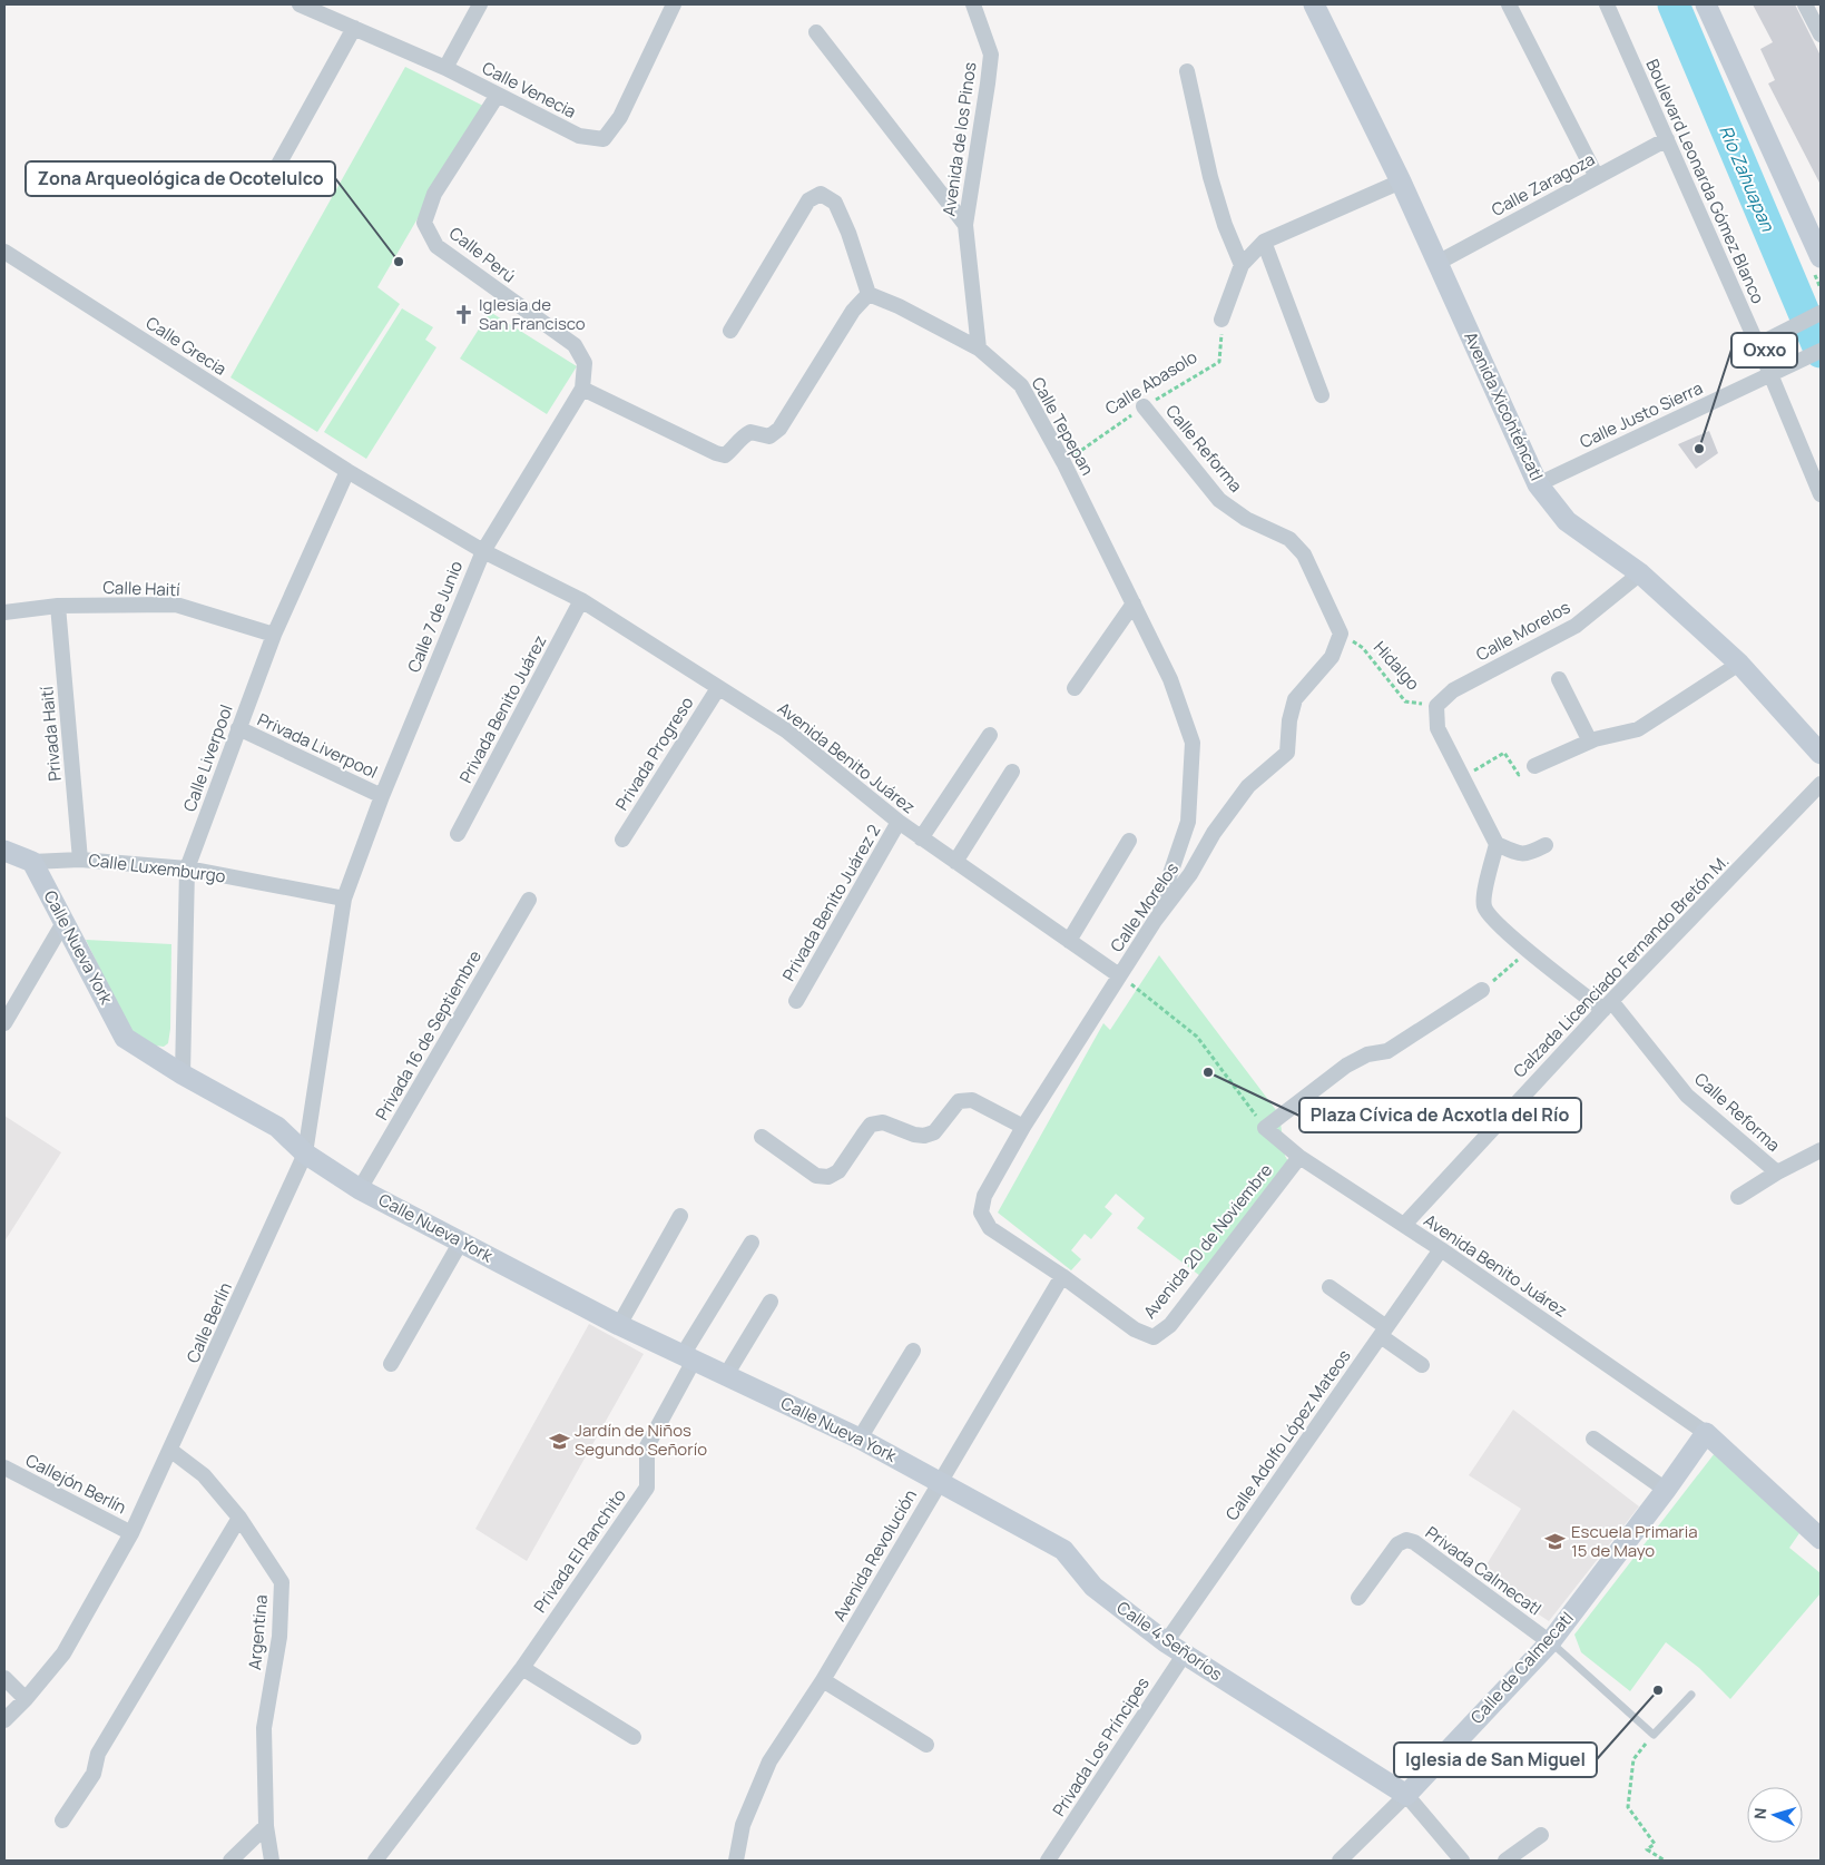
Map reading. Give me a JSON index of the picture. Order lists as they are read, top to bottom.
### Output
{
  "streets": {
    "street": [
      "Calle Venecia",
      "Avenida de los Pinos",
      "Boulevard Leonarda Gómez Blanco",
      "Calle Zaragoza",
      "Calle Perú",
      "Calle Grecia",
      "Avenida Xicohténcatl",
      "Calle Justo Sierra",
      "Calle Tepepan",
      "Calle Reforma",
      "Calle Haití",
      "Calle 7 de Junio",
      "Calle Morelos",
      "Privada Benito Juárez",
      "Privada Haití",
      "Privada Liverpool",
      "Privada Progreso",
      "Calle Liverpool",
      "Avenida Benito Juárez",
      "Calle Luxemburgo",
      "Privada Benito Juárez 2",
      "Calle Nueva York",
      "Calzada Licenciado Fernando Bretón M.",
      "Privada 16 de Septiembre",
      "Avenida 20 de Noviembre",
      "Calle Berlín",
      "Calle Adolfo López Mateos",
      "Callejón Berlín",
      "Privada El Ranchito",
      "Avenida Revolución",
      "Privada Calmecatl",
      "Argentina",
      "Calle 4 Señoríos",
      "Calle de Calmecatl",
      "Privada Los Príncipes"
    ],
    "path": ["Calle Abasolo", "Hidalgo"]
  },
  "crossings": [
    ["Calle Venecia", "Calle Perú"],
    ["Avenida de los Pinos", "Calle Tepepan"],
    ["Boulevard Leonarda Gómez Blanco", "Calle Zaragoza"],
    ["Boulevard Leonarda Gómez Blanco", "Calle Justo Sierra"],
    ["Calle Zaragoza", "Avenida Xicohténcatl"],
    ["Calle Perú", "Calle 7 de Junio"],
    ["Calle Grecia", "Calle 7 de Junio"],
    ["Calle Grecia", "Calle Liverpool"],
    ["Calle Grecia", "Avenida Benito Juárez"],
    ["Calle Abasolo", "Calle Tepepan"],
    ["Calle Abasolo", "Calle Reforma"],
    ["Avenida Xicohténcatl", "Calle Justo Sierra"],
    ["Avenida Xicohténcatl", "Calle Morelos"],
    ["Calle Tepepan", "Calle Morelos"],
    ["Calle Reforma", "Calle Morelos"],
    ["Calle Reforma", "Hidalgo"],
    ["Calle Reforma", "Calzada Licenciado Fernando Bretón M."],
    ["Calle Haití", "Privada Haití"],
    ["Calle Haití", "Calle Liverpool"],
    ["Calle 7 de Junio", "Privada Liverpool"],
    ["Calle 7 de Junio", "Avenida Benito Juárez"],
    ["Calle 7 de Junio", "Calle Luxemburgo"],
    ["Calle 7 de Junio", "Calle Berlín"],
    ["Calle Morelos", "Hidalgo"],
    ["Calle Morelos", "Avenida Benito Juárez"],
    ["Calle Morelos", "Avenida 20 de Noviembre"],
    ["Privada Benito Juárez", "Avenida Benito Juárez"],
    ["Privada Haití", "Calle Luxemburgo"],
    ["Privada Liverpool", "Calle Liverpool"],
    ["Privada Progreso", "Avenida Benito Juárez"],
    ["Calle Liverpool", "Calle Luxemburgo"],
    ["Calle Liverpool", "Calle Nueva York"],
    ["Avenida Benito Juárez", "Privada Benito Juárez 2"],
    ["Avenida Benito Juárez", "Calzada Licenciado Fernando Bretón M."],
    ["Avenida Benito Juárez", "Avenida 20 de Noviembre"],
    ["Avenida Benito Juárez", "Calle Adolfo López Mateos"],
    ["Avenida Benito Juárez", "Calle de Calmecatl"],
    ["Calle Luxemburgo", "Calle Nueva York"],
    ["Calle Luxemburgo", "Calle Berlín"],
    ["Calle Nueva York", "Privada 16 de Septiembre"],
    ["Calle Nueva York", "Calle Berlín"],
    ["Calle Nueva York", "Privada El Ranchito"],
    ["Calle Nueva York", "Avenida Revolución"],
    ["Calle Nueva York", "Calle 4 Señoríos"],
    ["Avenida 20 de Noviembre", "Avenida Revolución"],
    ["Calle Berlín", "Callejón Berlín"],
    ["Calle Berlín", "Argentina"],
    ["Calle Adolfo López Mateos", "Calle 4 Señoríos"],
    ["Avenida Revolución", "Calle 4 Señoríos"],
    ["Privada Calmecatl", "Calle de Calmecatl"],
    ["Calle 4 Señoríos", "Calle de Calmecatl"],
    ["Calle 4 Señoríos", "Privada Los Príncipes"]
  ],
  "water": ["Río Zahuapan"],
  "places": {
    "other": [
      "Zona Arqueológica de Ocotelulco",
      "Oxxo",
      "Plaza Cívica de Acxotla del Río",
      "Iglesia de San Miguel"
    ],
    "church": ["Iglesia de San Francisco"],
    "school or university": ["Jardín de Niños Segundo Señorío", "Escuela Primaria 15 de Mayo"]
  },
  "north": "left"
}
